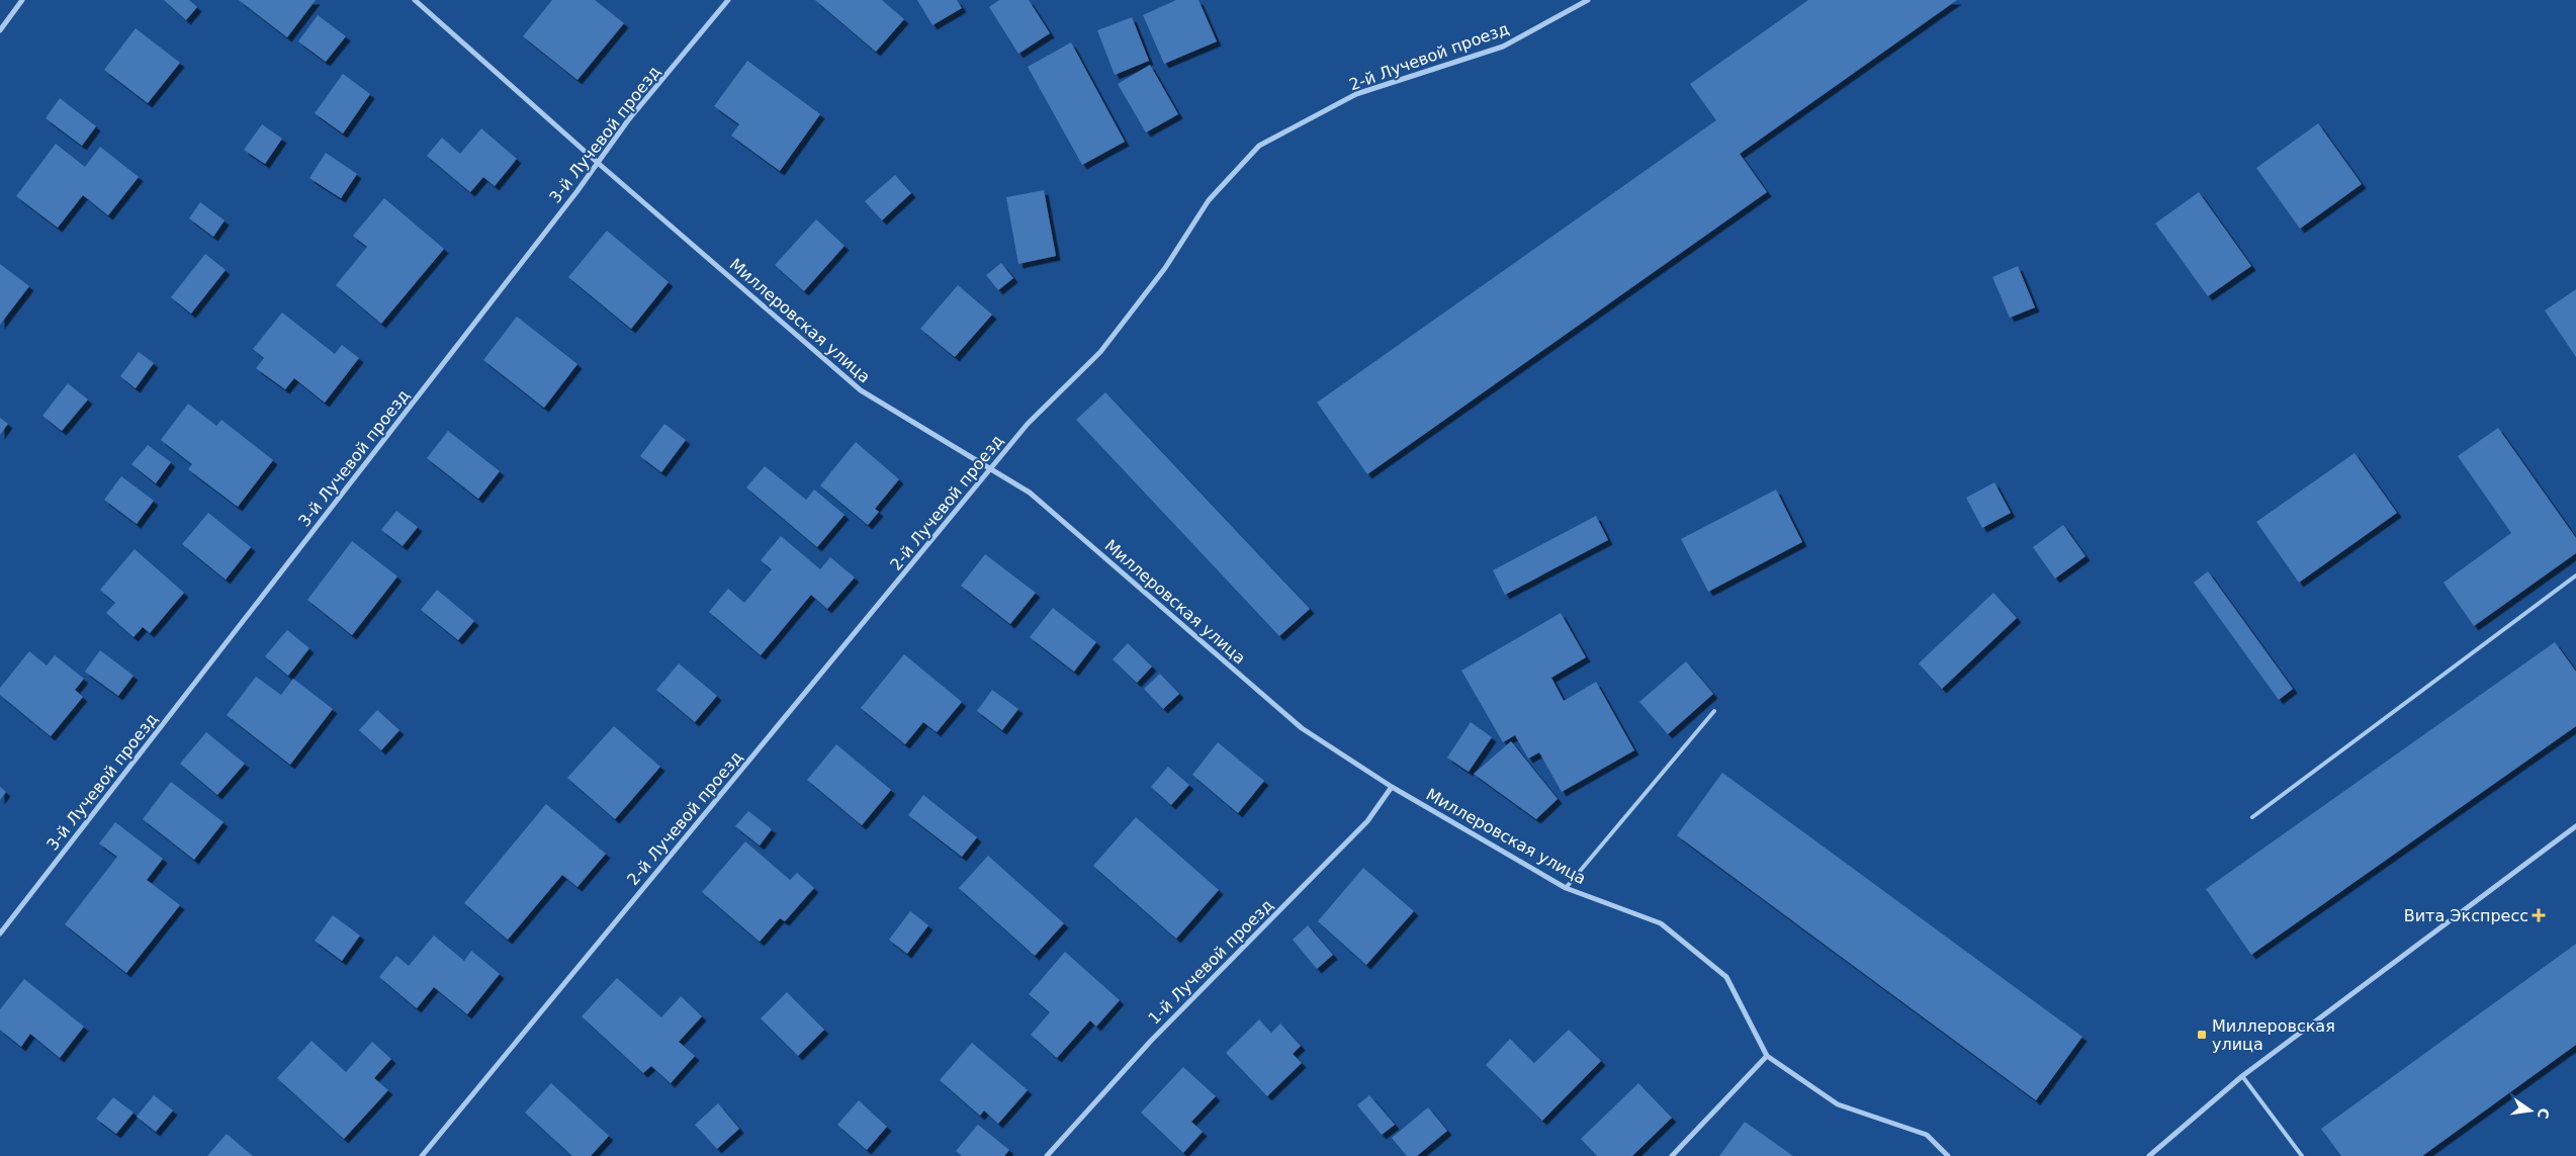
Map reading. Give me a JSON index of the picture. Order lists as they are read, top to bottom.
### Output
{
  "streets": {
    "street": [
      "2-й Лучевой проезд",
      "3-й Лучевой проезд",
      "Миллеровская улица",
      "1-й Лучевой проезд"
    ]
  },
  "crossings": [
    ["2-й Лучевой проезд", "Миллеровская улица"],
    ["3-й Лучевой проезд", "Миллеровская улица"],
    ["Миллеровская улица", "1-й Лучевой проезд"]
  ],
  "places": {
    "health": ["Вита Экспресс"],
    "transit": ["Миллеровская улица"]
  },
  "north": "right"
}
